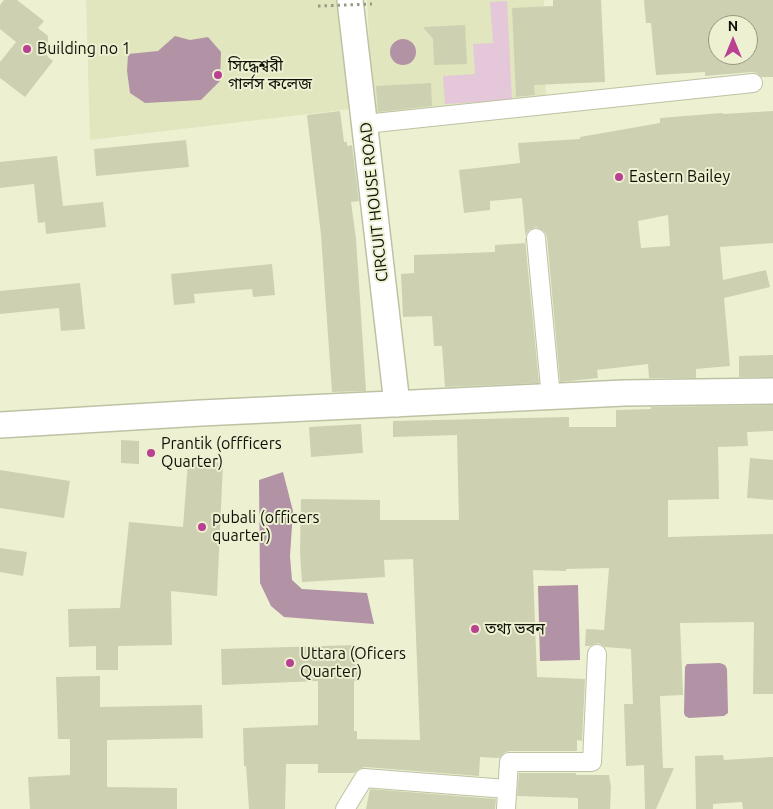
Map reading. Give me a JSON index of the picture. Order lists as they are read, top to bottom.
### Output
{
  "streets": {
    "street": ["CIRCUIT HOUSE ROAD"]
  },
  "places": [
    "Building no 1",
    "সিদ্ধেশ্বরী গার্লস কলেজ",
    "Eastern Bailey",
    "Prantik (offficers Quarter)",
    "pubali (officers quarter)",
    "তথ্য ভবন",
    "Uttara (Oficers Quarter)"
  ],
  "north": "top"
}
